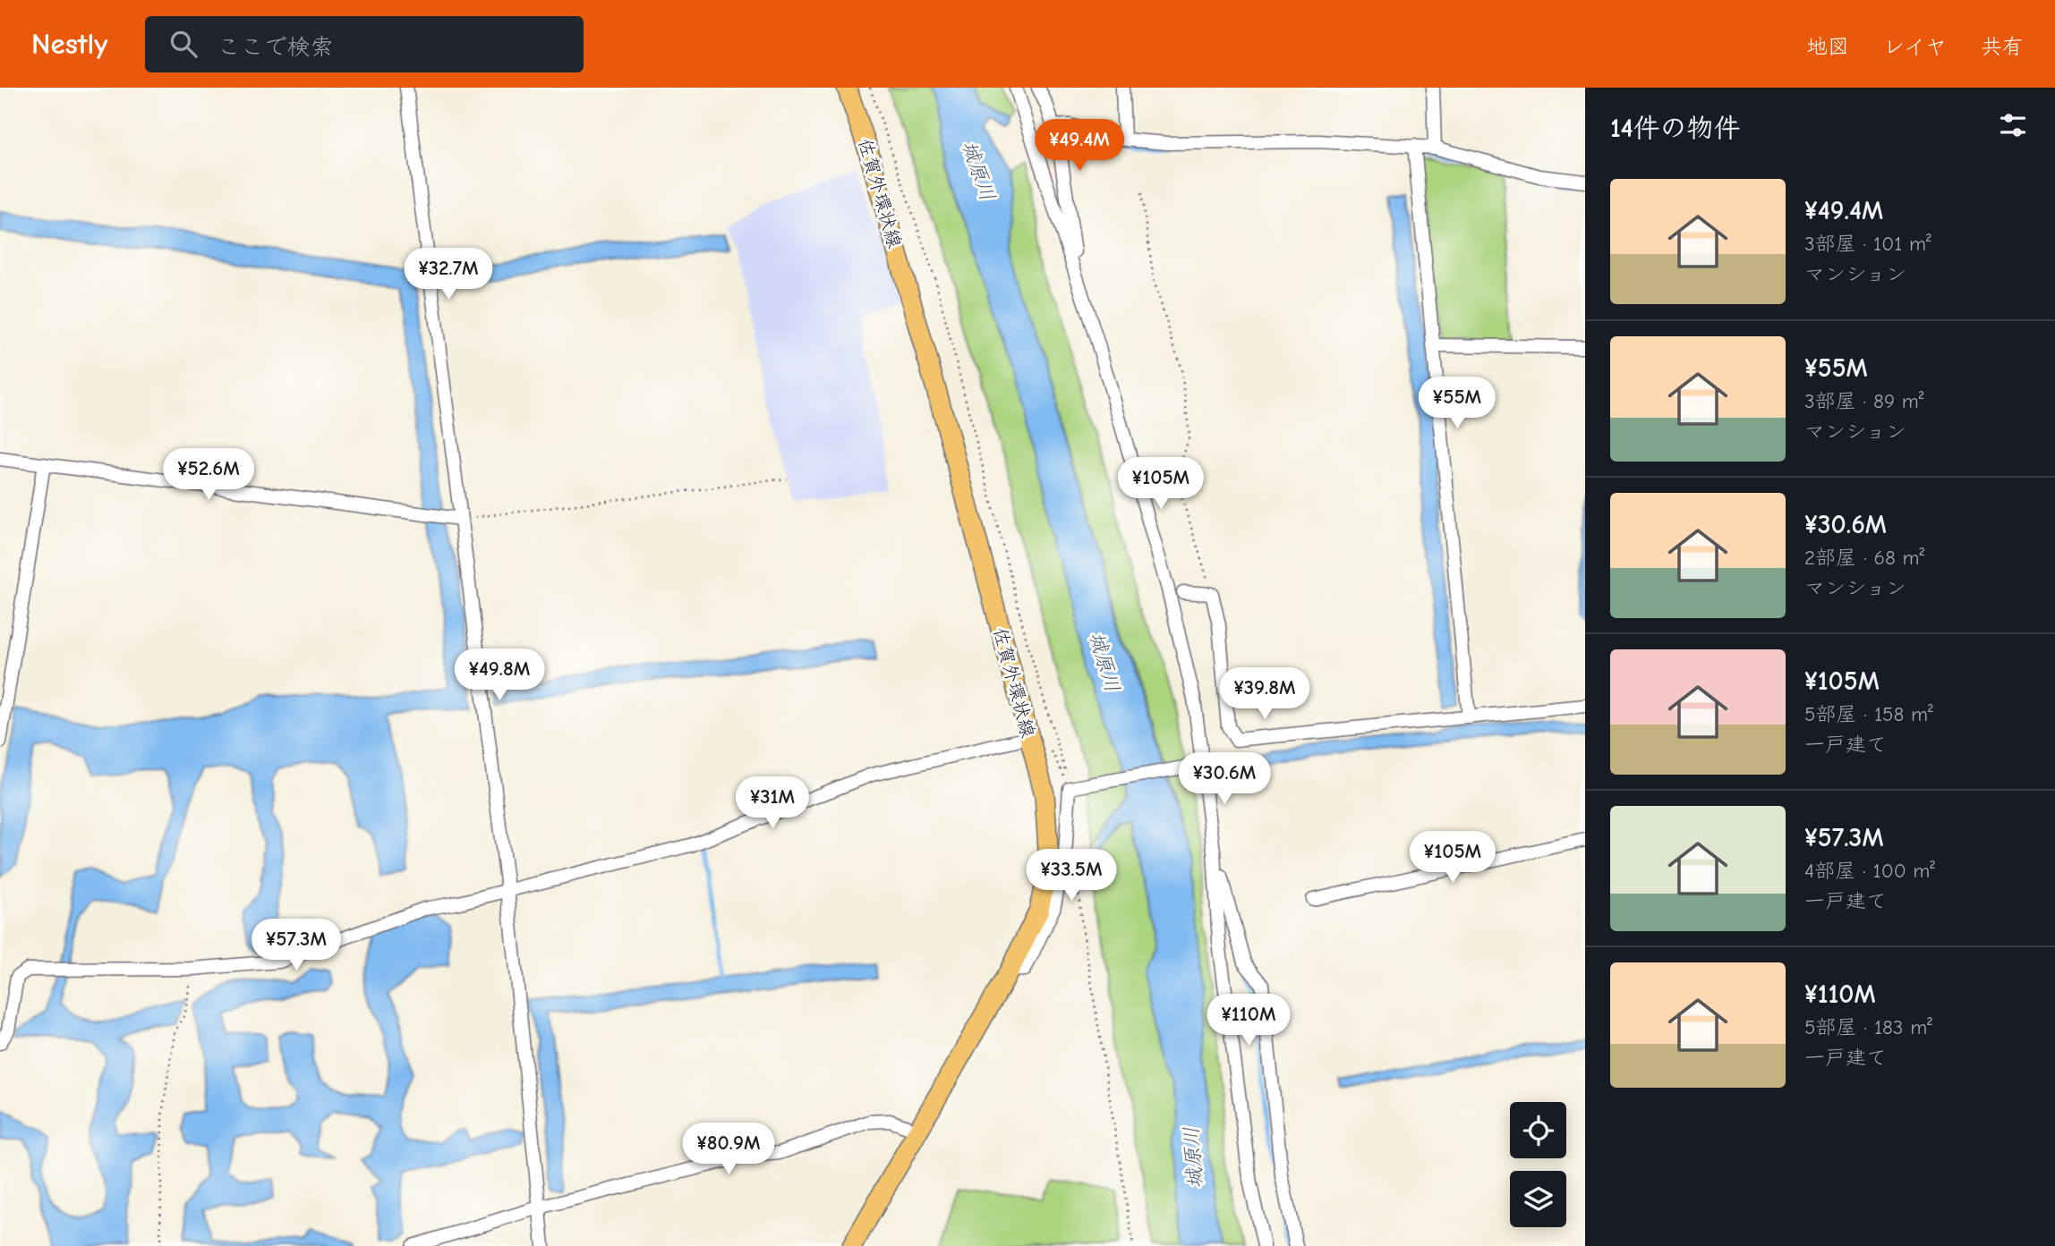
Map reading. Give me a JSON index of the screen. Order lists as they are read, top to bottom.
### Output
{
  "streets": {
    "main road": ["佐賀外環状線"]
  },
  "water": ["城原川"],
  "page": {
    "header": "Nestly",
    "search": "ここで検索",
    "nav": ["地図", "レイヤ", "共有"],
    "heading": "14件の物件",
    "price": [
      "¥49.4M",
      "¥32.7M",
      "¥55M",
      "¥52.6M",
      "¥105M",
      "¥49.8M",
      "¥39.8M",
      "¥30.6M",
      "¥31M",
      "¥105M",
      "¥33.5M",
      "¥57.3M",
      "¥110M",
      "¥80.9M"
    ],
    "list": [
      {
        "name": "¥49.4M",
        "note": "3部屋 · 101 m² · マンション"
      },
      {
        "name": "¥55M",
        "note": "3部屋 · 89 m² · マンション"
      },
      {
        "name": "¥30.6M",
        "note": "2部屋 · 68 m² · マンション"
      },
      {
        "name": "¥105M",
        "note": "5部屋 · 158 m² · 一戸建て"
      },
      {
        "name": "¥57.3M",
        "note": "4部屋 · 100 m² · 一戸建て"
      },
      {
        "name": "¥110M",
        "note": "5部屋 · 183 m² · 一戸建て"
      }
    ]
  }
}
